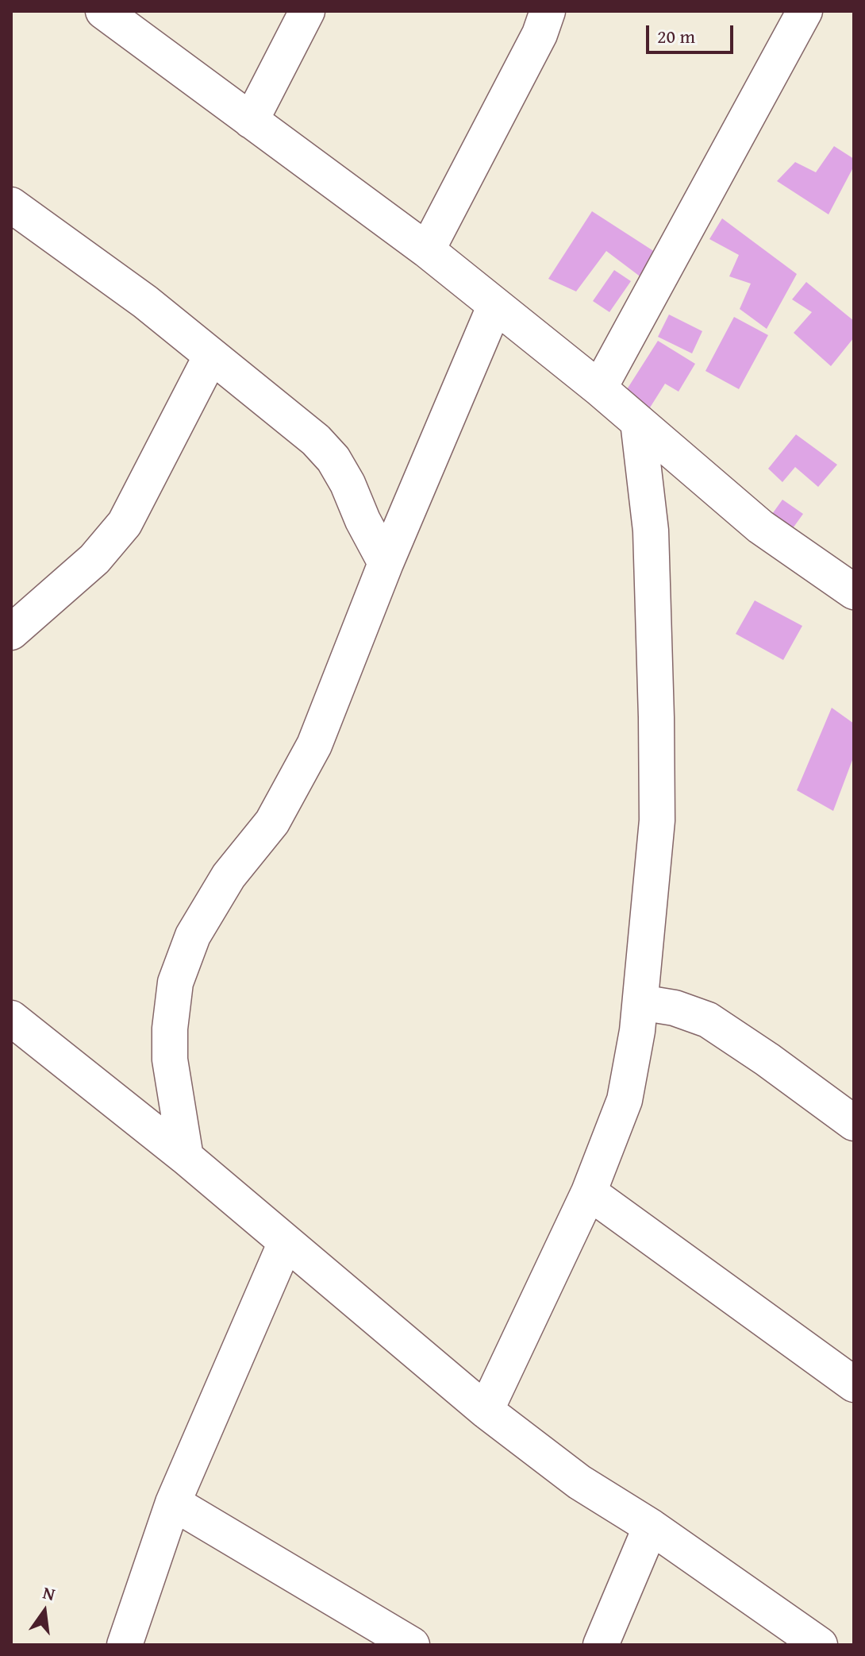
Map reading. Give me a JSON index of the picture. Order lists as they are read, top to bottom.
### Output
{
  "scale_bar": "20 m",
  "north": "top"
}
